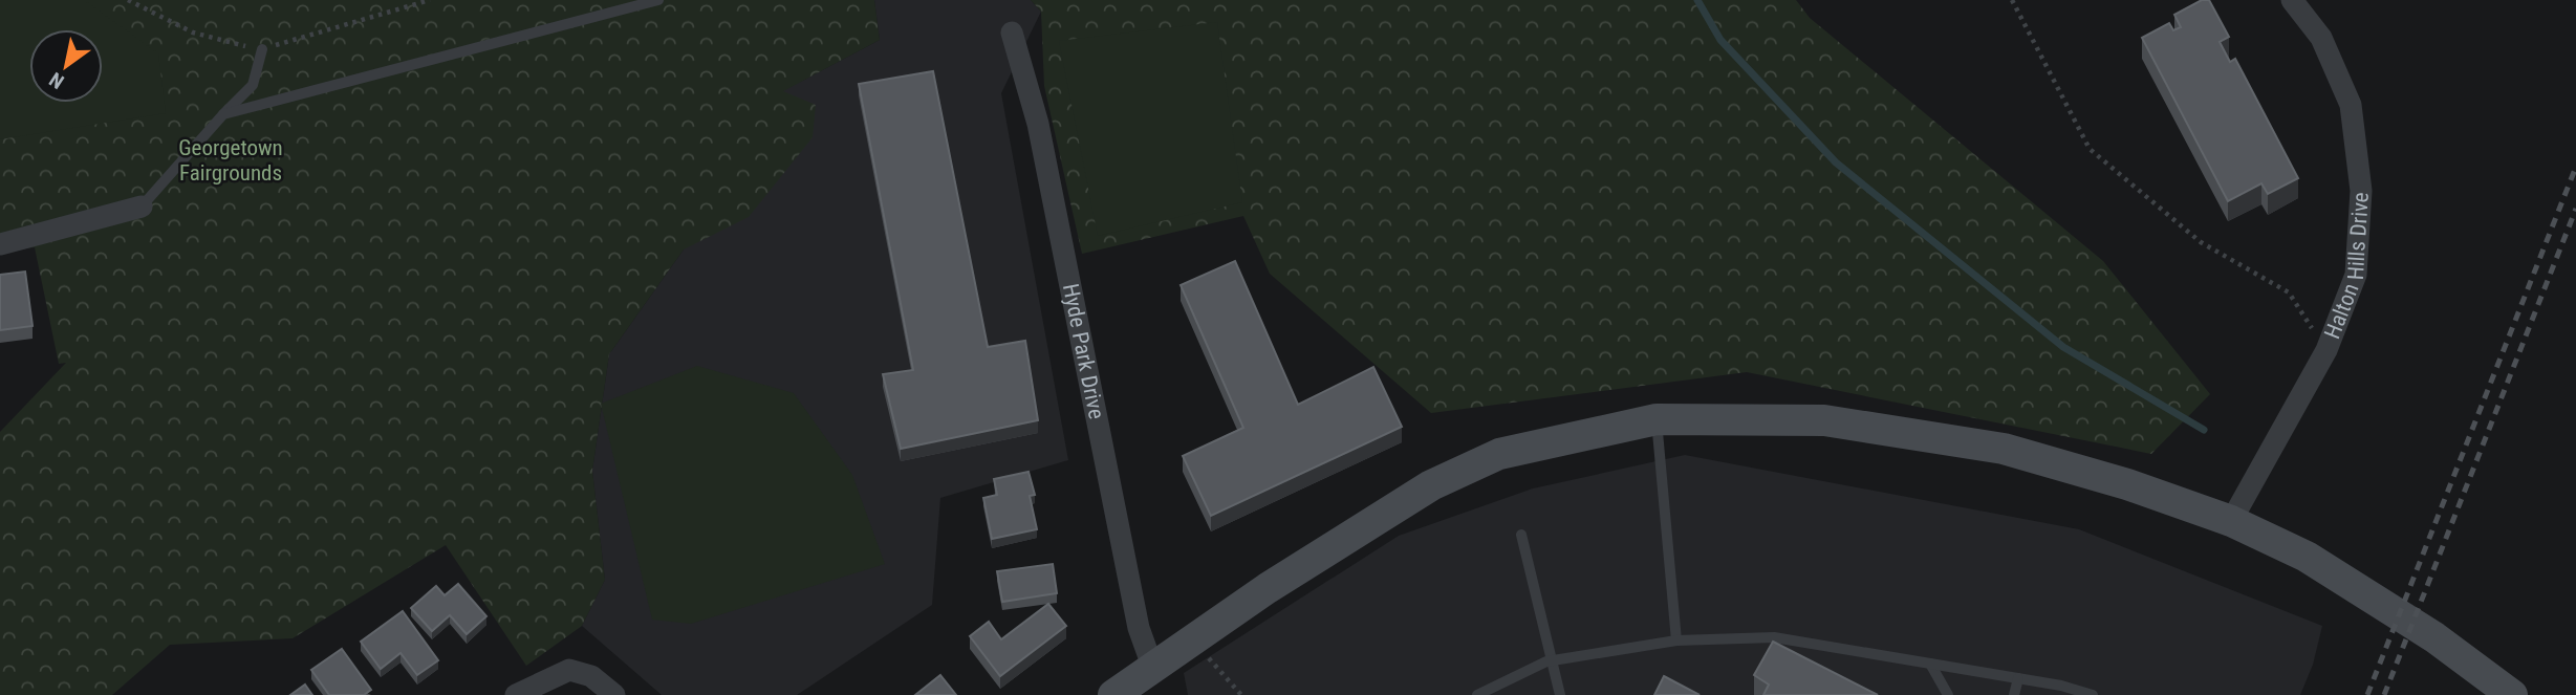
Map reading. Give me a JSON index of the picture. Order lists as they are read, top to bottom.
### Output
{
  "streets": {
    "street": ["Halton Hills Drive", "Hyde Park Drive"]
  },
  "parks": ["Georgetown Fairgrounds"],
  "north": "bottom left"
}
